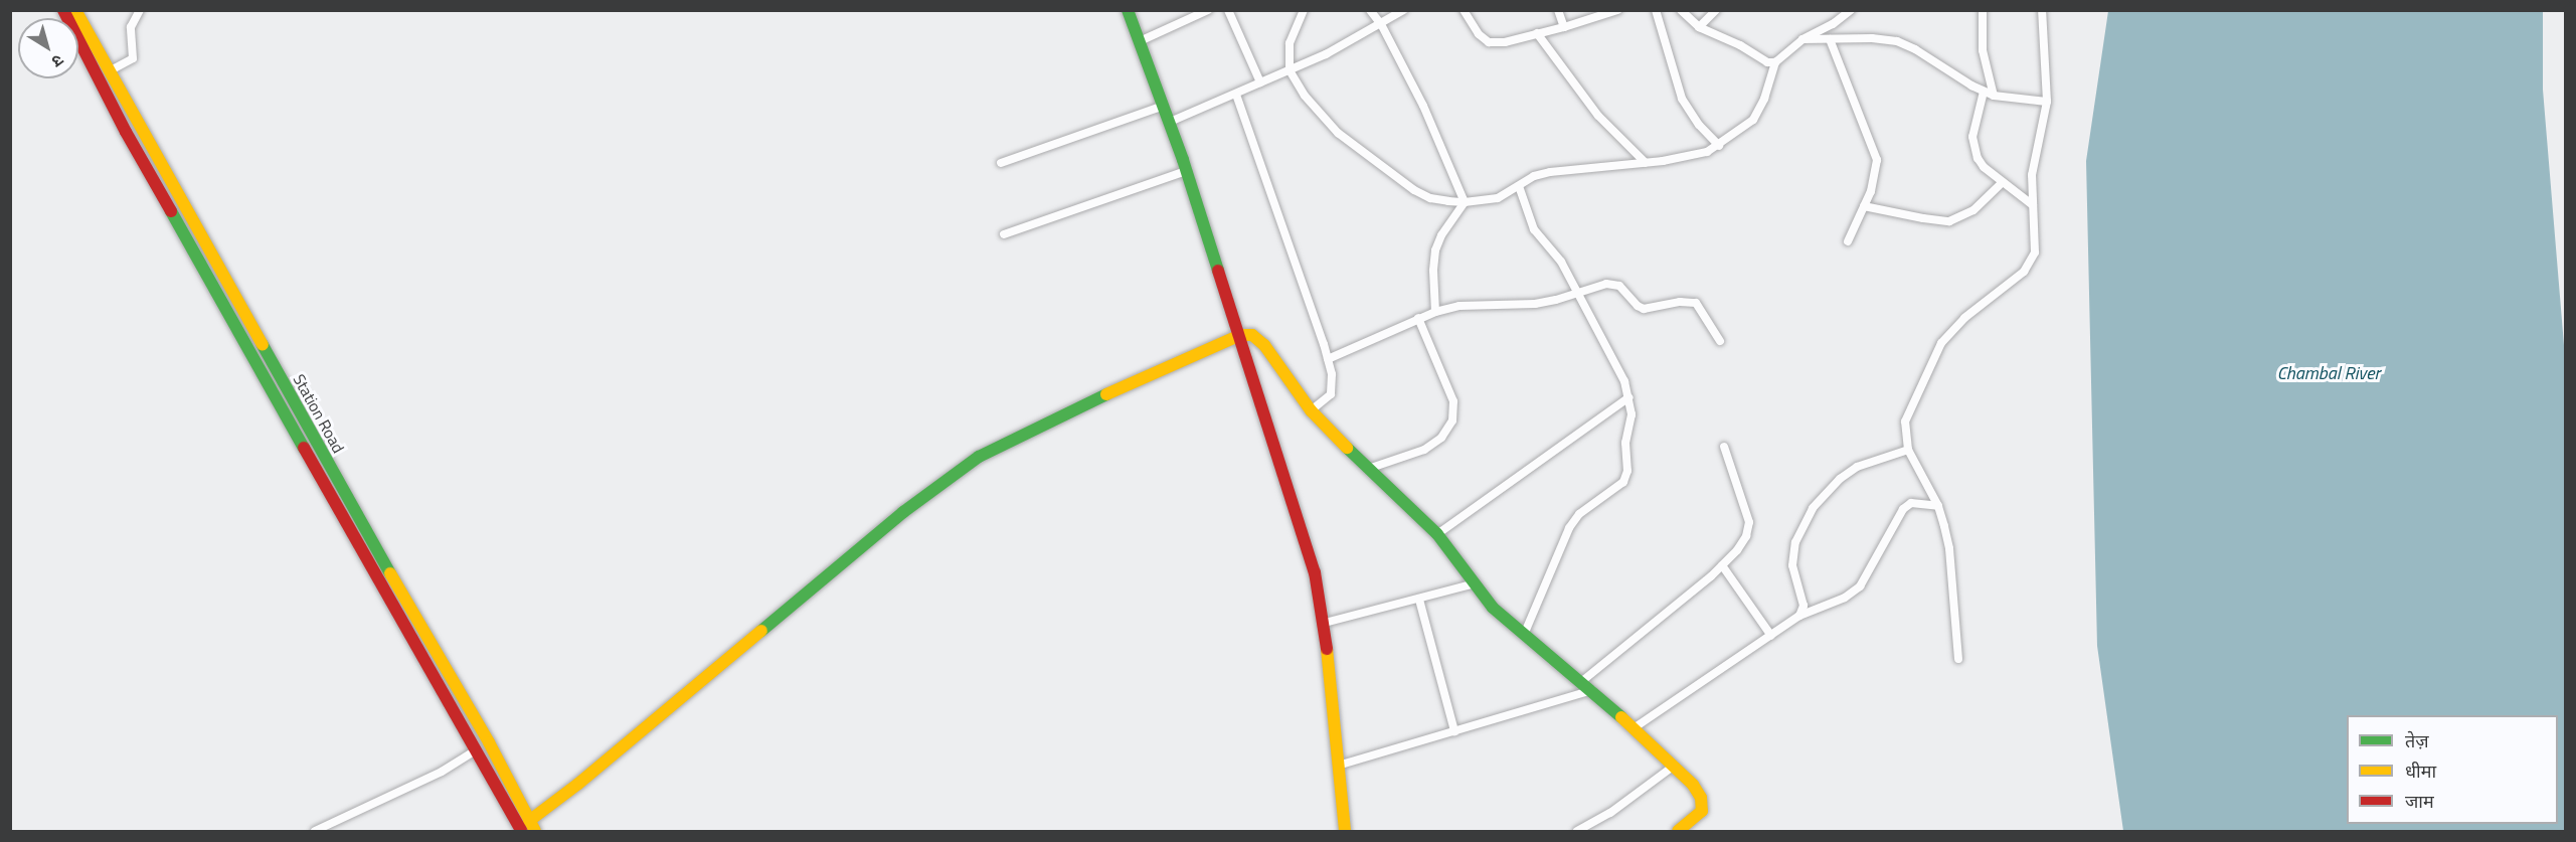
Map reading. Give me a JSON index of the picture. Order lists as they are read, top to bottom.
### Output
{
  "streets": {
    "street": ["Station Road"]
  },
  "water": ["Chambal River"],
  "legend": ["तेज़", "धीमा", "जाम"],
  "north": "bottom right"
}
